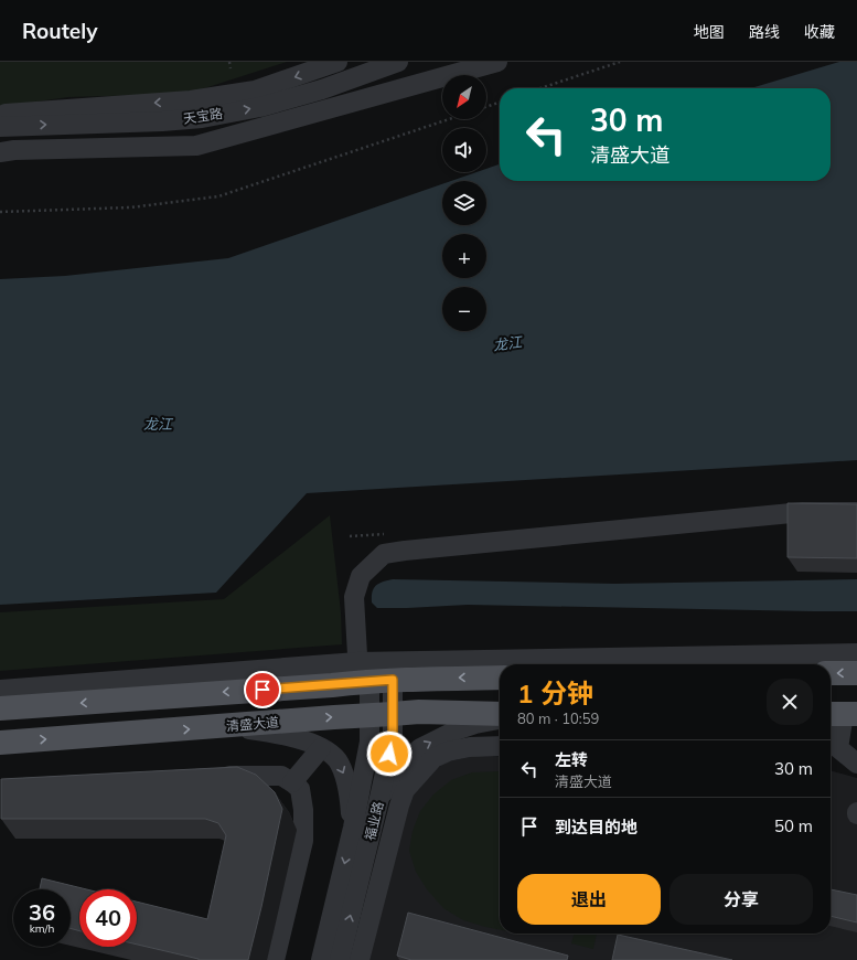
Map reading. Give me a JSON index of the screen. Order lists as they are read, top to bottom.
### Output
{
  "streets": {
    "main road": ["清盛大道"],
    "street": ["天宝路", "福业路"]
  },
  "crossings": [
    ["清盛大道", "福业路"]
  ],
  "water": ["龙江"],
  "north": "bottom left",
  "page": {
    "header": "Routely",
    "nav": ["地图", "路线", "收藏"],
    "map_buttons": ["+", "−"],
    "turn": ["30 m", "清盛大道"],
    "heading": ["1 分钟", "80 m · 10:59"],
    "list": [
      {
        "name": "左转",
        "note": "清盛大道",
        "value": "30 m"
      },
      {
        "name": "到达目的地",
        "value": "50 m"
      }
    ],
    "buttons": ["退出", "分享"],
    "speed": "36 km/h",
    "limit": "40"
  }
}
